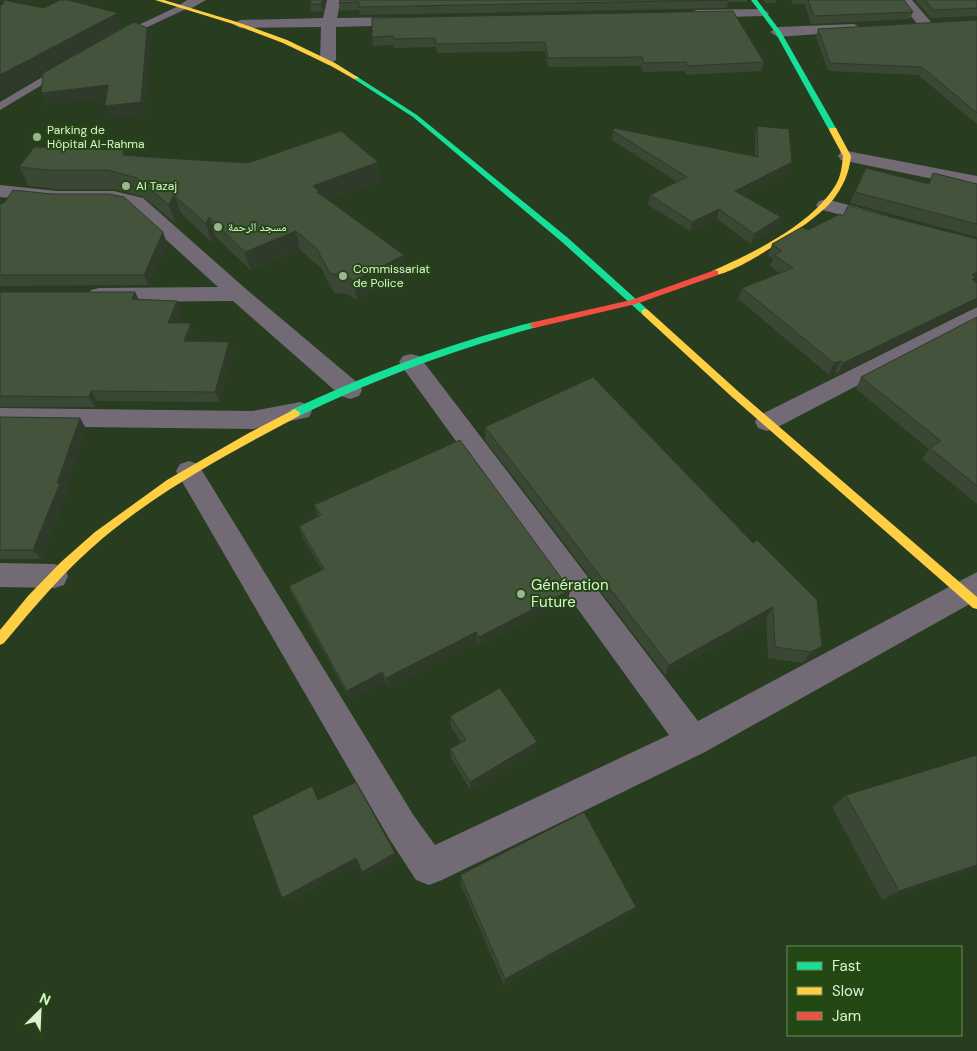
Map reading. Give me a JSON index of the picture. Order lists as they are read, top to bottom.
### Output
{
  "places": [
    "Parking de Hôpital Al-Rahma",
    "Al Tazaj",
    "مسجد الرحمة",
    "Commissariat de Police",
    "Génération Future"
  ],
  "legend": ["Fast", "Slow", "Jam"],
  "north": "top right"
}
